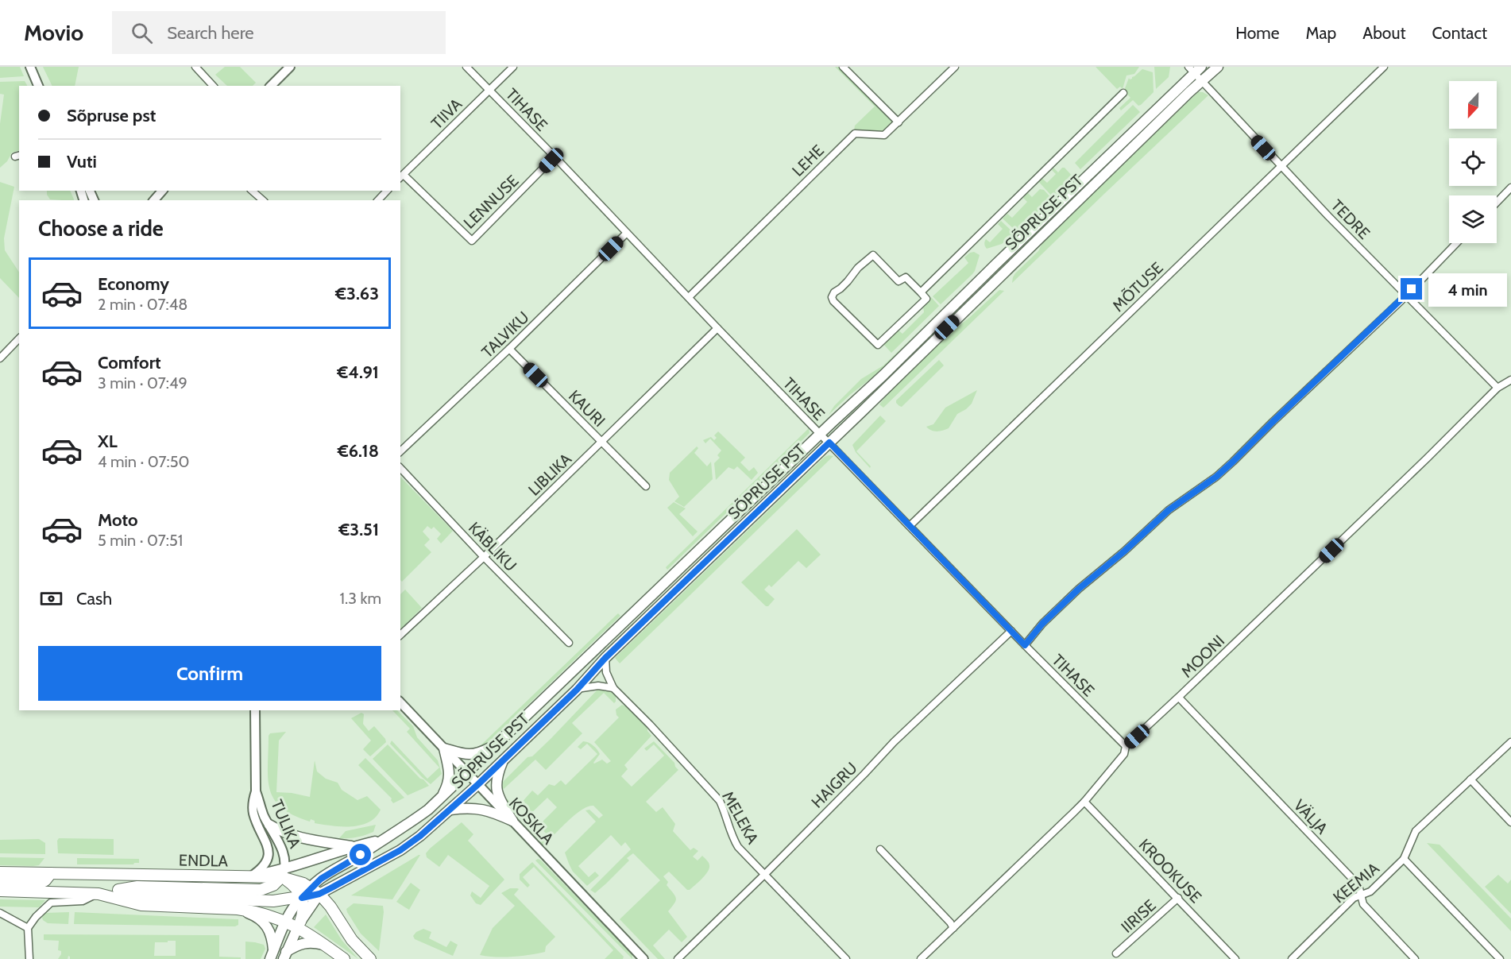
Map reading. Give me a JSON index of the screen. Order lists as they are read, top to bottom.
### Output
{
  "streets": {
    "main road": ["SÕPRUSE PST", "ENDLA"],
    "street": [
      "TIHASE",
      "TIIVA",
      "LEHE",
      "LENNUSE",
      "TEDRE",
      "MÕTUSE",
      "TALVIKU",
      "KAURI",
      "LIBLIKA",
      "KÄBLIKU",
      "MOONI",
      "HAIGRU",
      "VÄLJA",
      "MELEKA",
      "KOSKLA",
      "TULIKA",
      "KROOKUSE",
      "KEEMIA",
      "IIRISE"
    ]
  },
  "crossings": [
    ["TIHASE", "TIIVA"],
    ["TIHASE", "LEHE"],
    ["TIHASE", "LENNUSE"],
    ["TIHASE", "SÕPRUSE PST"],
    ["TIHASE", "MÕTUSE"],
    ["TIHASE", "TALVIKU"],
    ["TIHASE", "LIBLIKA"],
    ["TIHASE", "MOONI"],
    ["TIHASE", "HAIGRU"],
    ["TIIVA", "LENNUSE"],
    ["SÕPRUSE PST", "TEDRE"],
    ["SÕPRUSE PST", "MELEKA"],
    ["SÕPRUSE PST", "KOSKLA"],
    ["SÕPRUSE PST", "ENDLA"],
    ["TEDRE", "MÕTUSE"],
    ["TEDRE", "MOONI"],
    ["TALVIKU", "KAURI"],
    ["KAURI", "LIBLIKA"],
    ["LIBLIKA", "KÄBLIKU"],
    ["MOONI", "VÄLJA"],
    ["MOONI", "KROOKUSE"],
    ["HAIGRU", "MELEKA"],
    ["VÄLJA", "KEEMIA"],
    ["TULIKA", "ENDLA"],
    ["KROOKUSE", "IIRISE"]
  ],
  "north": "bottom",
  "page": {
    "header": "Movio",
    "search": "Search here",
    "nav": [
      "Home",
      "Map",
      "About",
      "Contact"
    ],
    "banner": ["Sõpruse pst", "Vuti"],
    "heading": "Choose a ride",
    "list": [
      {
        "name": "Economy",
        "note": "2 min · 07:48",
        "value": "€3.63"
      },
      {
        "name": "Comfort",
        "note": "3 min · 07:49",
        "value": "€4.91"
      },
      {
        "name": "XL",
        "note": "4 min · 07:50",
        "value": "€6.18"
      },
      {
        "name": "Moto",
        "note": "5 min · 07:51",
        "value": "€3.51"
      }
    ],
    "bubble": "4 min",
    "pay": ["Cash", "1.3 km"],
    "buttons": "Confirm"
  }
}
